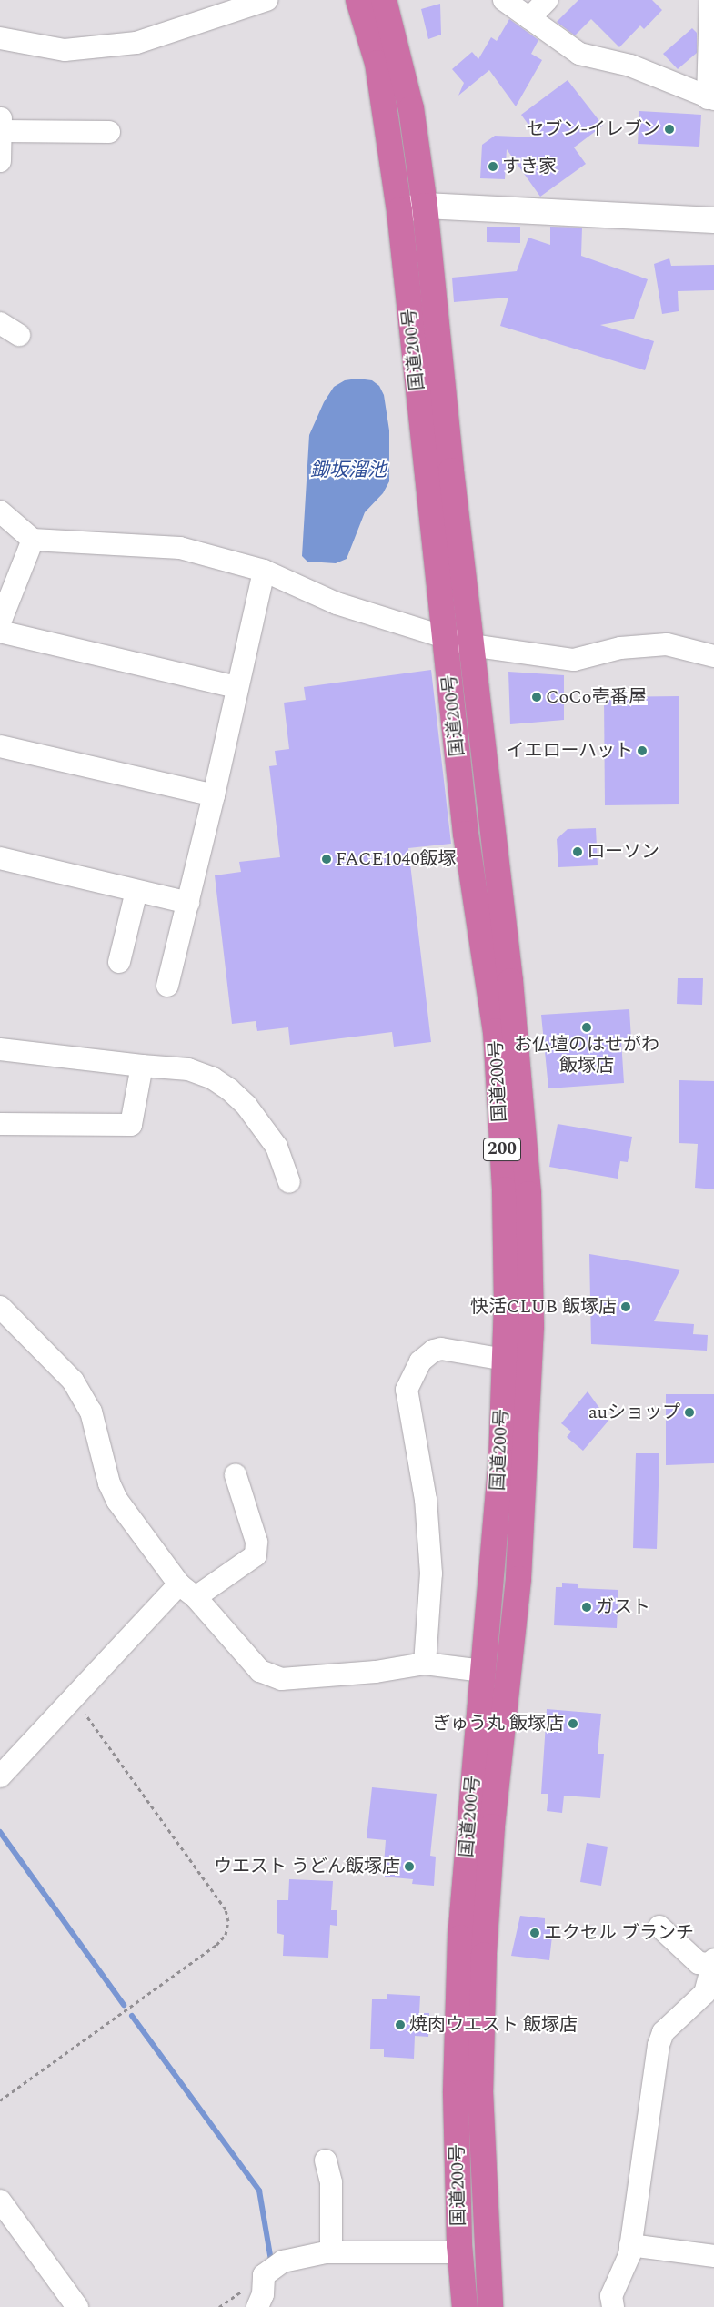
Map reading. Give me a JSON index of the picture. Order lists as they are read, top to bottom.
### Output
{
  "streets": {
    "highway": ["国道200号", "200"]
  },
  "water": ["鋤坂溜池"],
  "places": [
    "セブン-イレブン",
    "すき家",
    "CoCo壱番屋",
    "イエローハット",
    "ローソン",
    "FACE1040飯塚",
    "お仏壇のはせがわ 飯塚店",
    "快活CLUB 飯塚店",
    "auショップ",
    "ガスト",
    "ぎゅう丸 飯塚店",
    "ウエスト うどん飯塚店",
    "エクセル ブランチ",
    "焼肉ウエスト 飯塚店"
  ]
}
